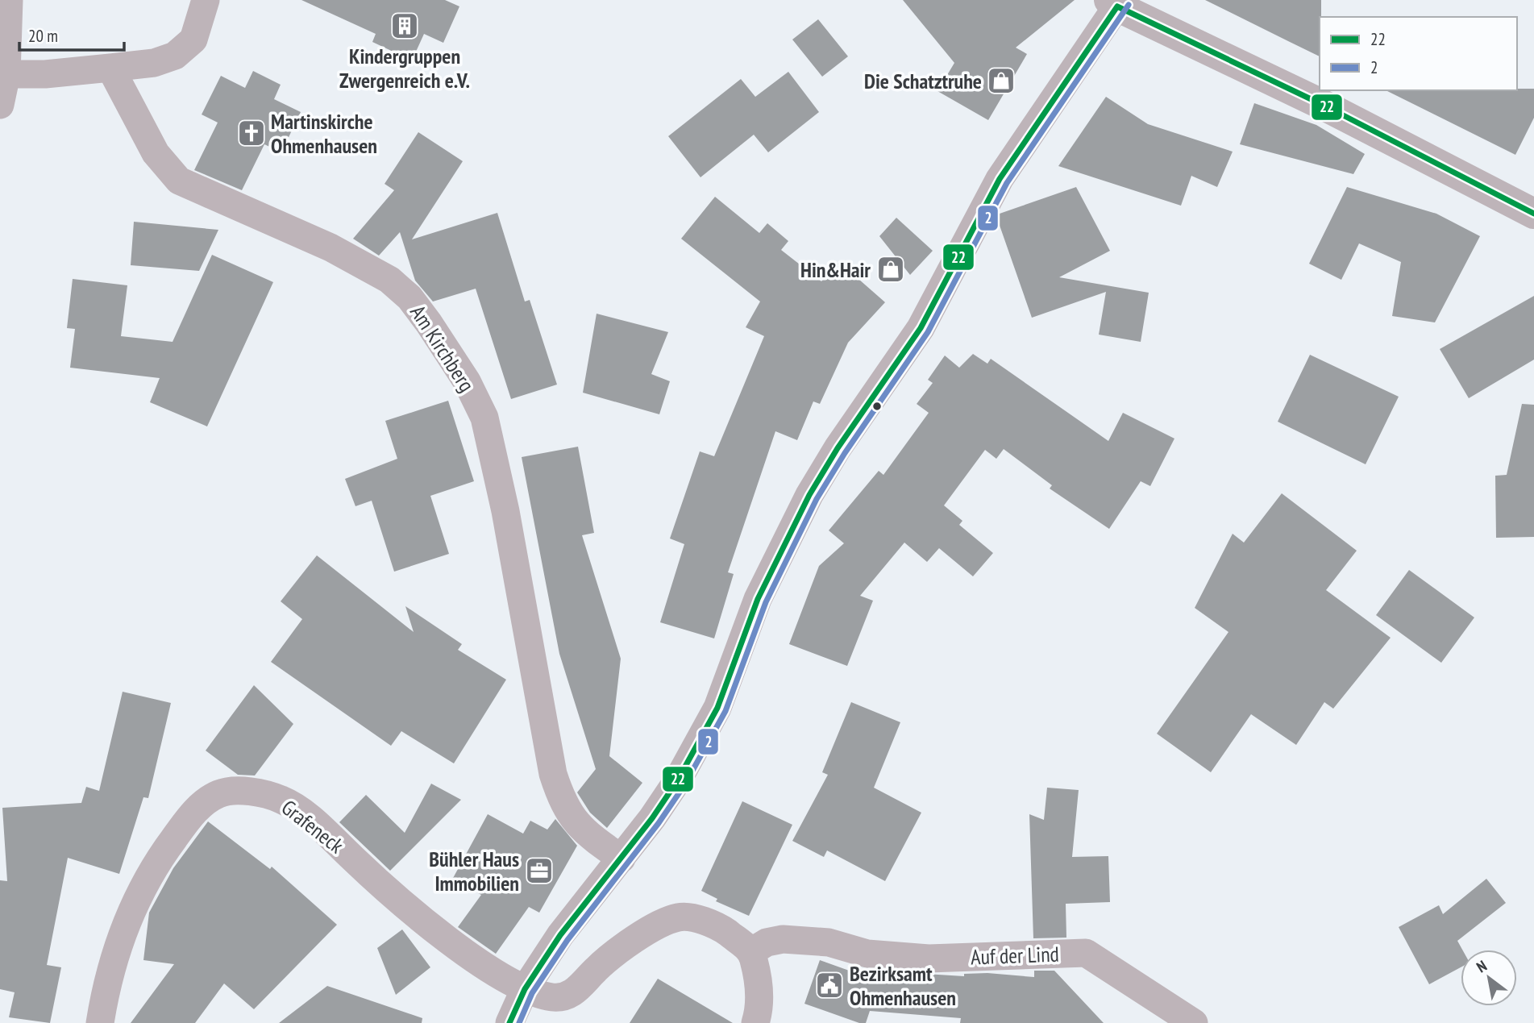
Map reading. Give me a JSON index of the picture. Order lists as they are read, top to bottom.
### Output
{
  "streets": {
    "street": ["Am Kirchberg", "Grafeneck", "Auf der Lind"]
  },
  "places": {
    "building": ["Kindergruppen Zwergenreich e.V."],
    "shop": ["Die Schatztruhe", "Hin&Hair"],
    "church": ["Martinskirche Ohmenhausen"],
    "office": ["Bühler Haus Immobilien"],
    "public building": ["Bezirksamt Ohmenhausen"]
  },
  "lines": ["transit line 2", "transit line 22"],
  "legend": ["22", "2"],
  "scale_bar": "20 m",
  "north": "top left"
}
